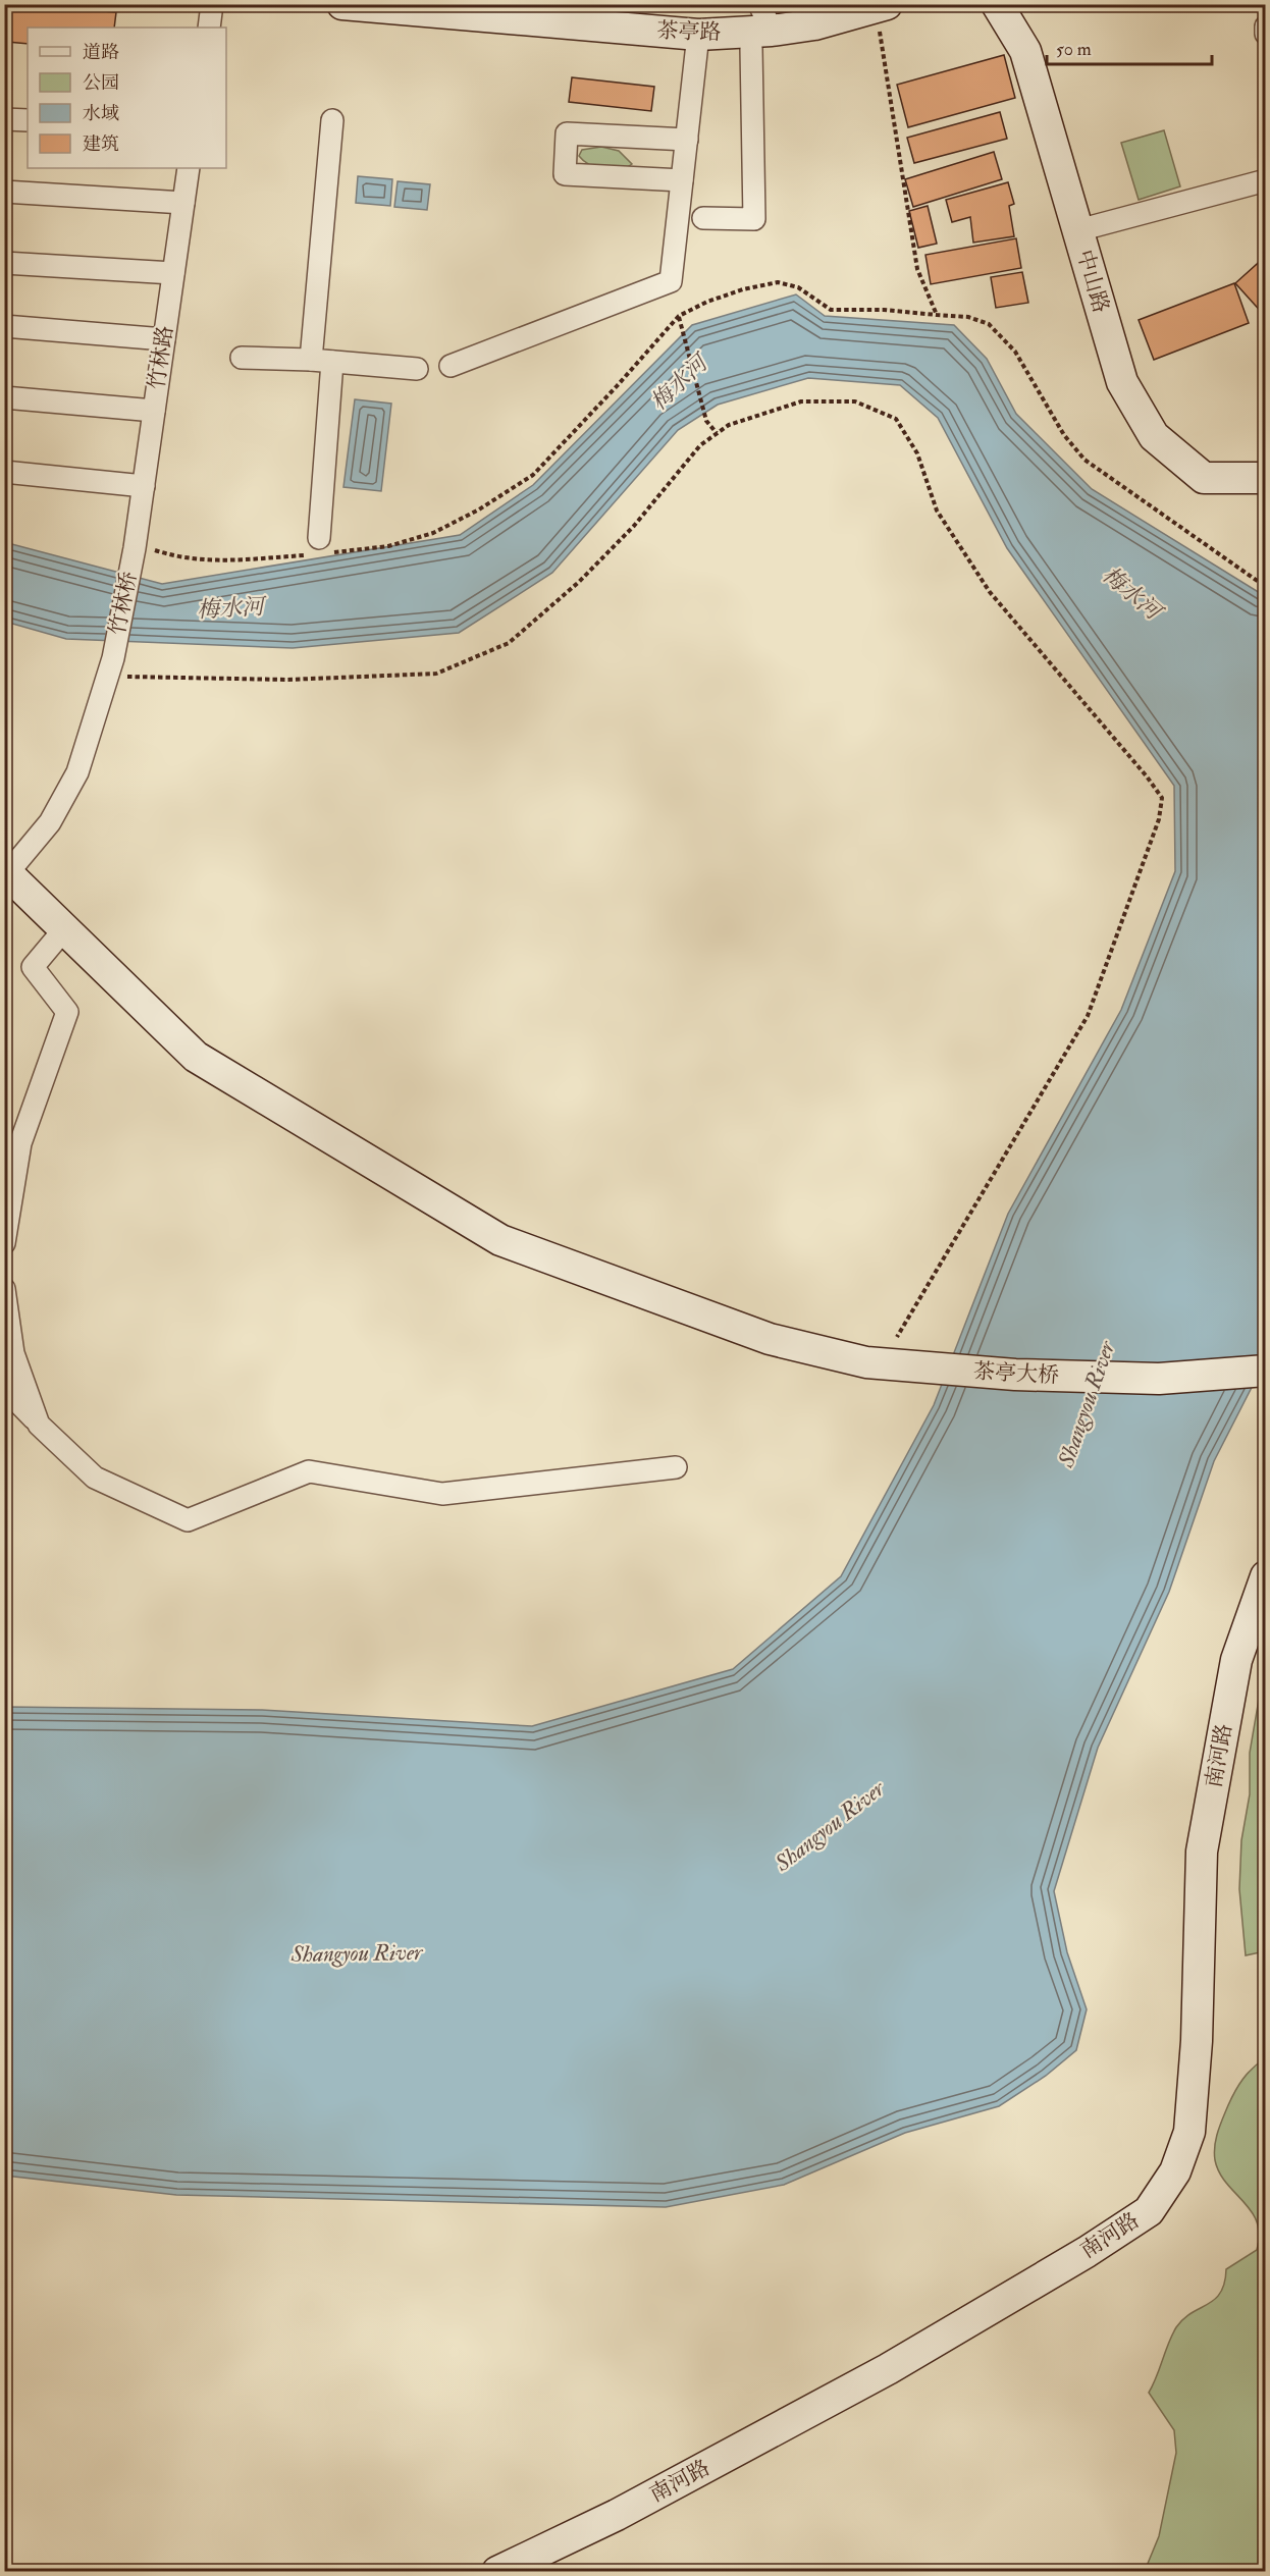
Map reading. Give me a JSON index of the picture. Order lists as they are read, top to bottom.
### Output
{
  "streets": {
    "street": [
      "茶亭路",
      "中山路",
      "竹林路",
      "竹林桥",
      "茶亭大桥",
      "南河路"
    ]
  },
  "crossings": [
    ["竹林路", "竹林桥"],
    ["竹林桥", "茶亭大桥"]
  ],
  "water": ["梅水河", "Shangyou River"],
  "legend": [
    "道路",
    "公园",
    "水域",
    "建筑"
  ],
  "scale_bar": "50 m"
}
